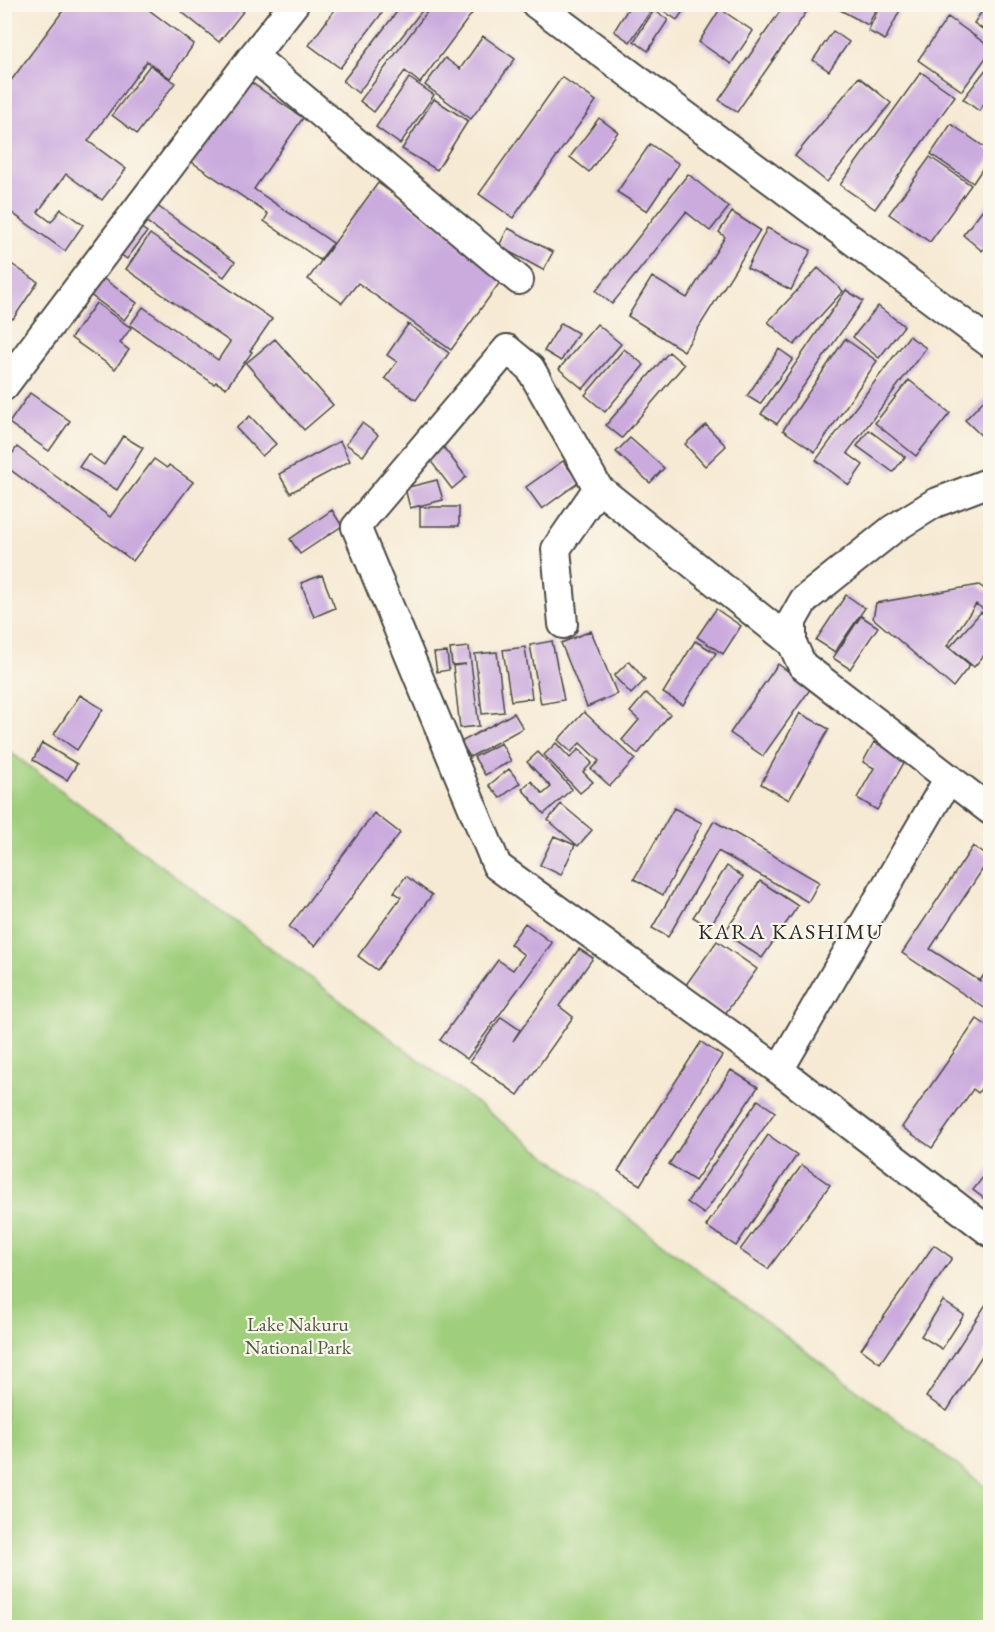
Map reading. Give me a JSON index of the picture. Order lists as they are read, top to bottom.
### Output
{
  "districts": ["KARA KASHIMU"],
  "parks": ["Lake Nakuru National Park"]
}
